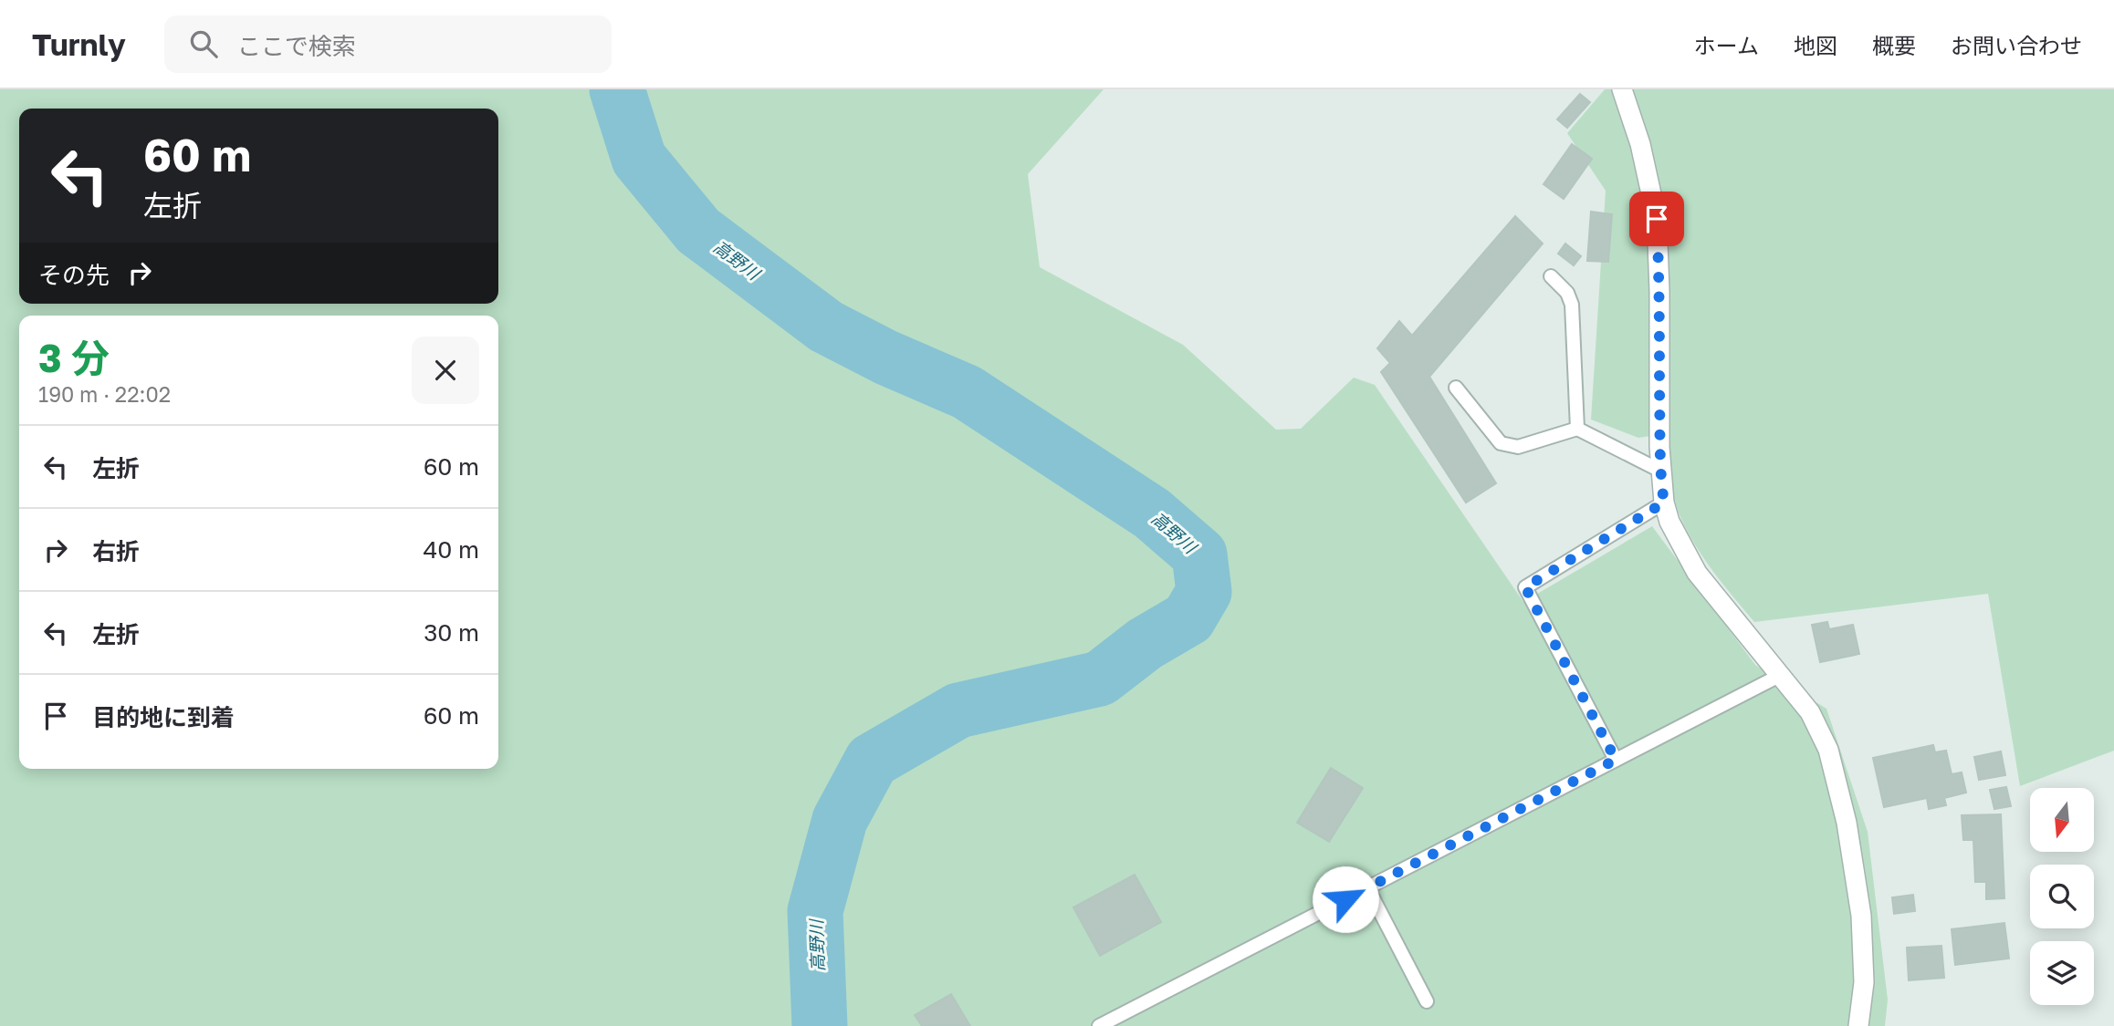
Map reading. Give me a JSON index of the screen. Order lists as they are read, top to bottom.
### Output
{
  "water": ["高野川"],
  "north": "bottom",
  "page": {
    "header": "Turnly",
    "search": "ここで検索",
    "nav": [
      "ホーム",
      "地図",
      "概要",
      "お問い合わせ"
    ],
    "turn": ["60 m", "左折"],
    "then": "その先",
    "heading": ["3 分", "190 m · 22:02"],
    "list": [
      {
        "name": "左折",
        "value": "60 m"
      },
      {
        "name": "右折",
        "value": "40 m"
      },
      {
        "name": "左折",
        "value": "30 m"
      },
      {
        "name": "目的地に到着",
        "value": "60 m"
      }
    ]
  }
}
